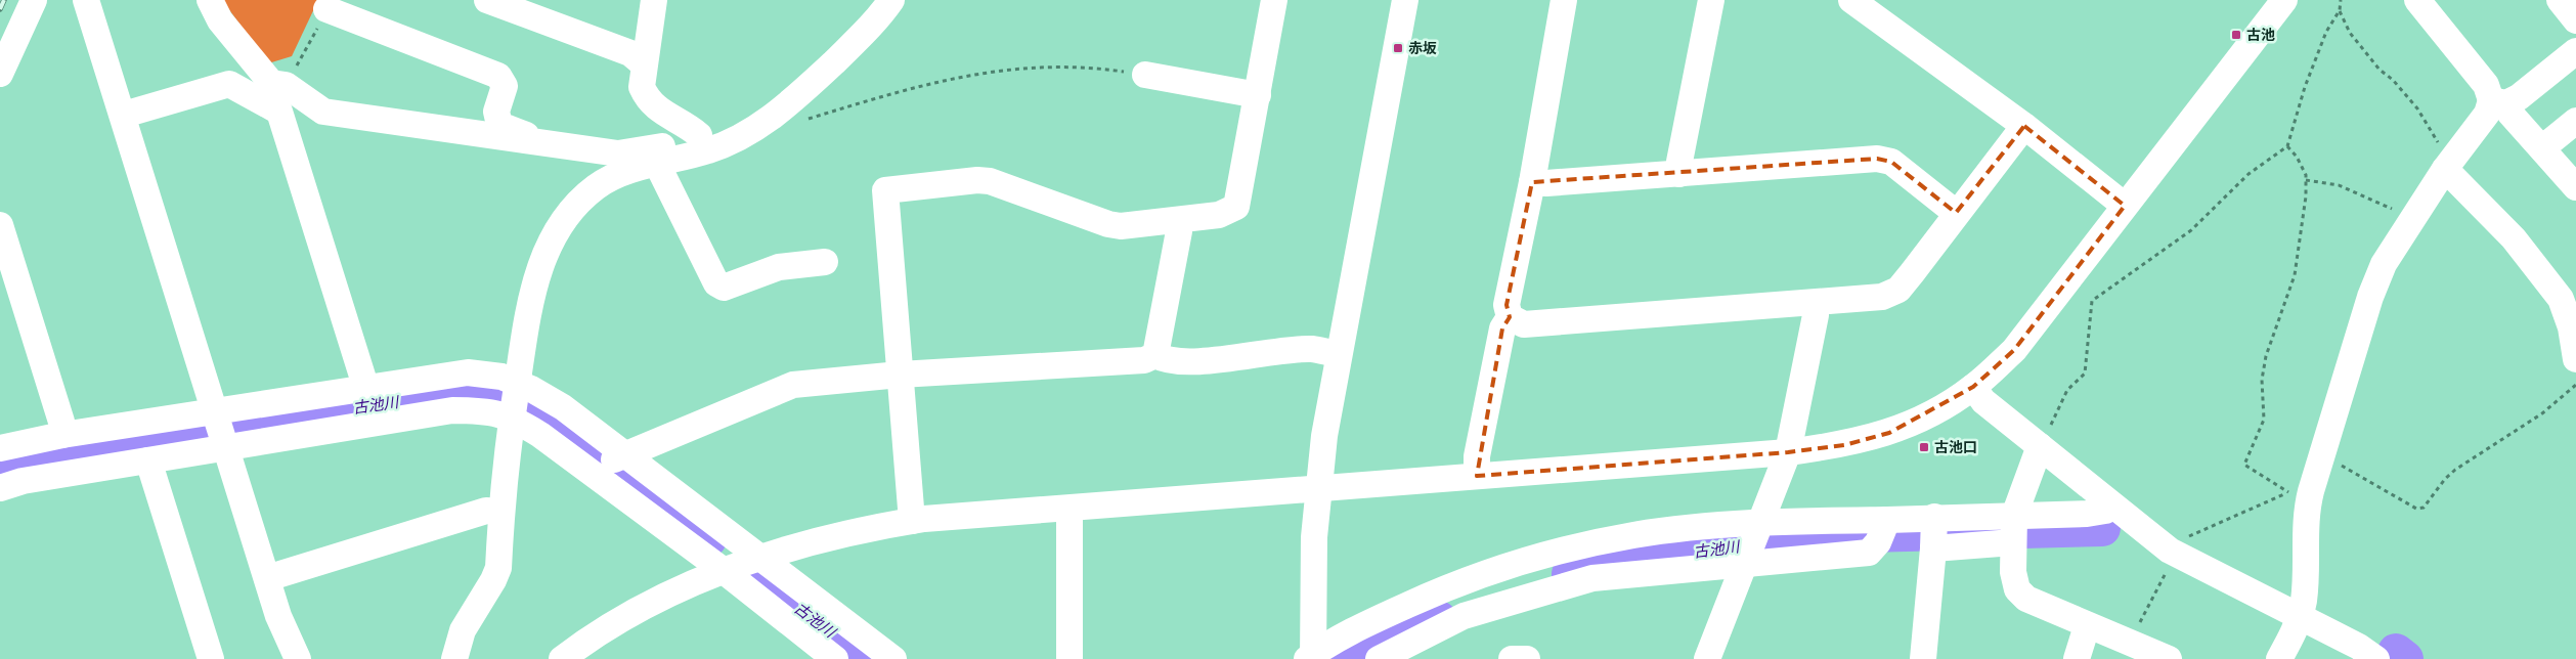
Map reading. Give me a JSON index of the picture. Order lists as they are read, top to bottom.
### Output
{
  "water": ["古池川"],
  "places": {
    "transit": ["古池", "赤坂", "古池口"]
  }
}
